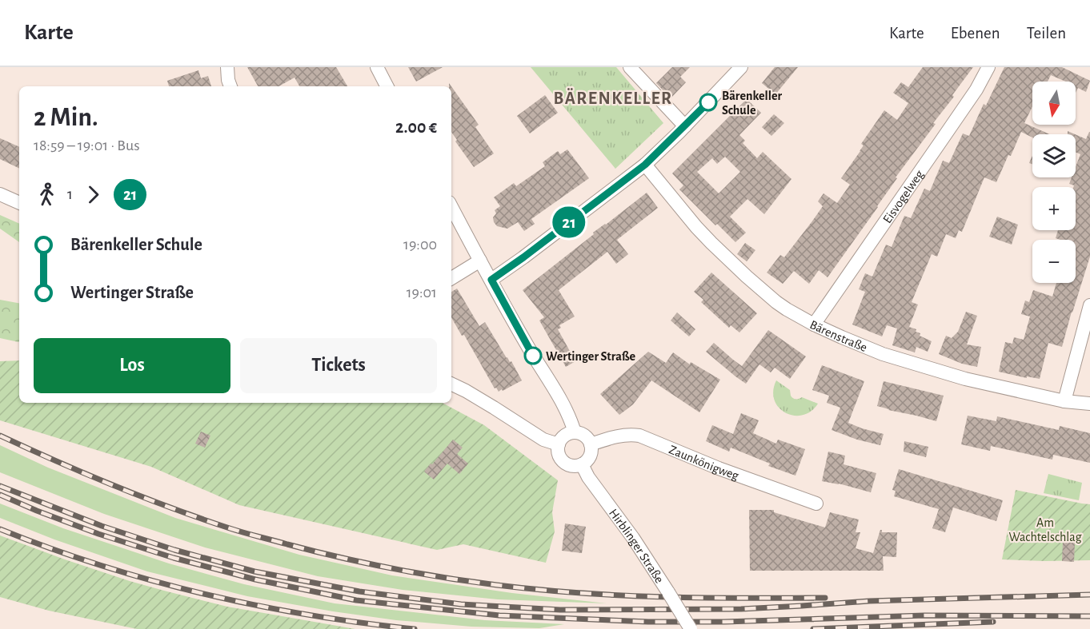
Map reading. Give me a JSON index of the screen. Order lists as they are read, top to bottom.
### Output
{
  "streets": {
    "street": [
      "Eisvogelweg",
      "Bärenstraße",
      "Zaunkönigweg",
      "Hirblinger Straße"
    ]
  },
  "crossings": [
    ["Eisvogelweg", "Bärenstraße"],
    ["Zaunkönigweg", "Hirblinger Straße"]
  ],
  "districts": ["BÄRENKELLER"],
  "parks": ["Am Wachtelschlag"],
  "places": ["Bärenkeller Schule", "Wertinger Straße"],
  "lines": ["bus line 21"],
  "north": "bottom",
  "page": {
    "header": "Karte",
    "nav": ["Karte", "Ebenen", "Teilen"],
    "on_map": "21",
    "map_buttons": ["+", "−"],
    "heading": ["2 Min.", "18:59 – 19:01 · Bus", "2.00 €"],
    "legs": ["1", "21"],
    "list": [
      {
        "name": "Bärenkeller Schule",
        "value": "19:00"
      },
      {
        "name": "Wertinger Straße",
        "value": "19:01"
      }
    ],
    "buttons": ["Los", "Tickets"]
  }
}
